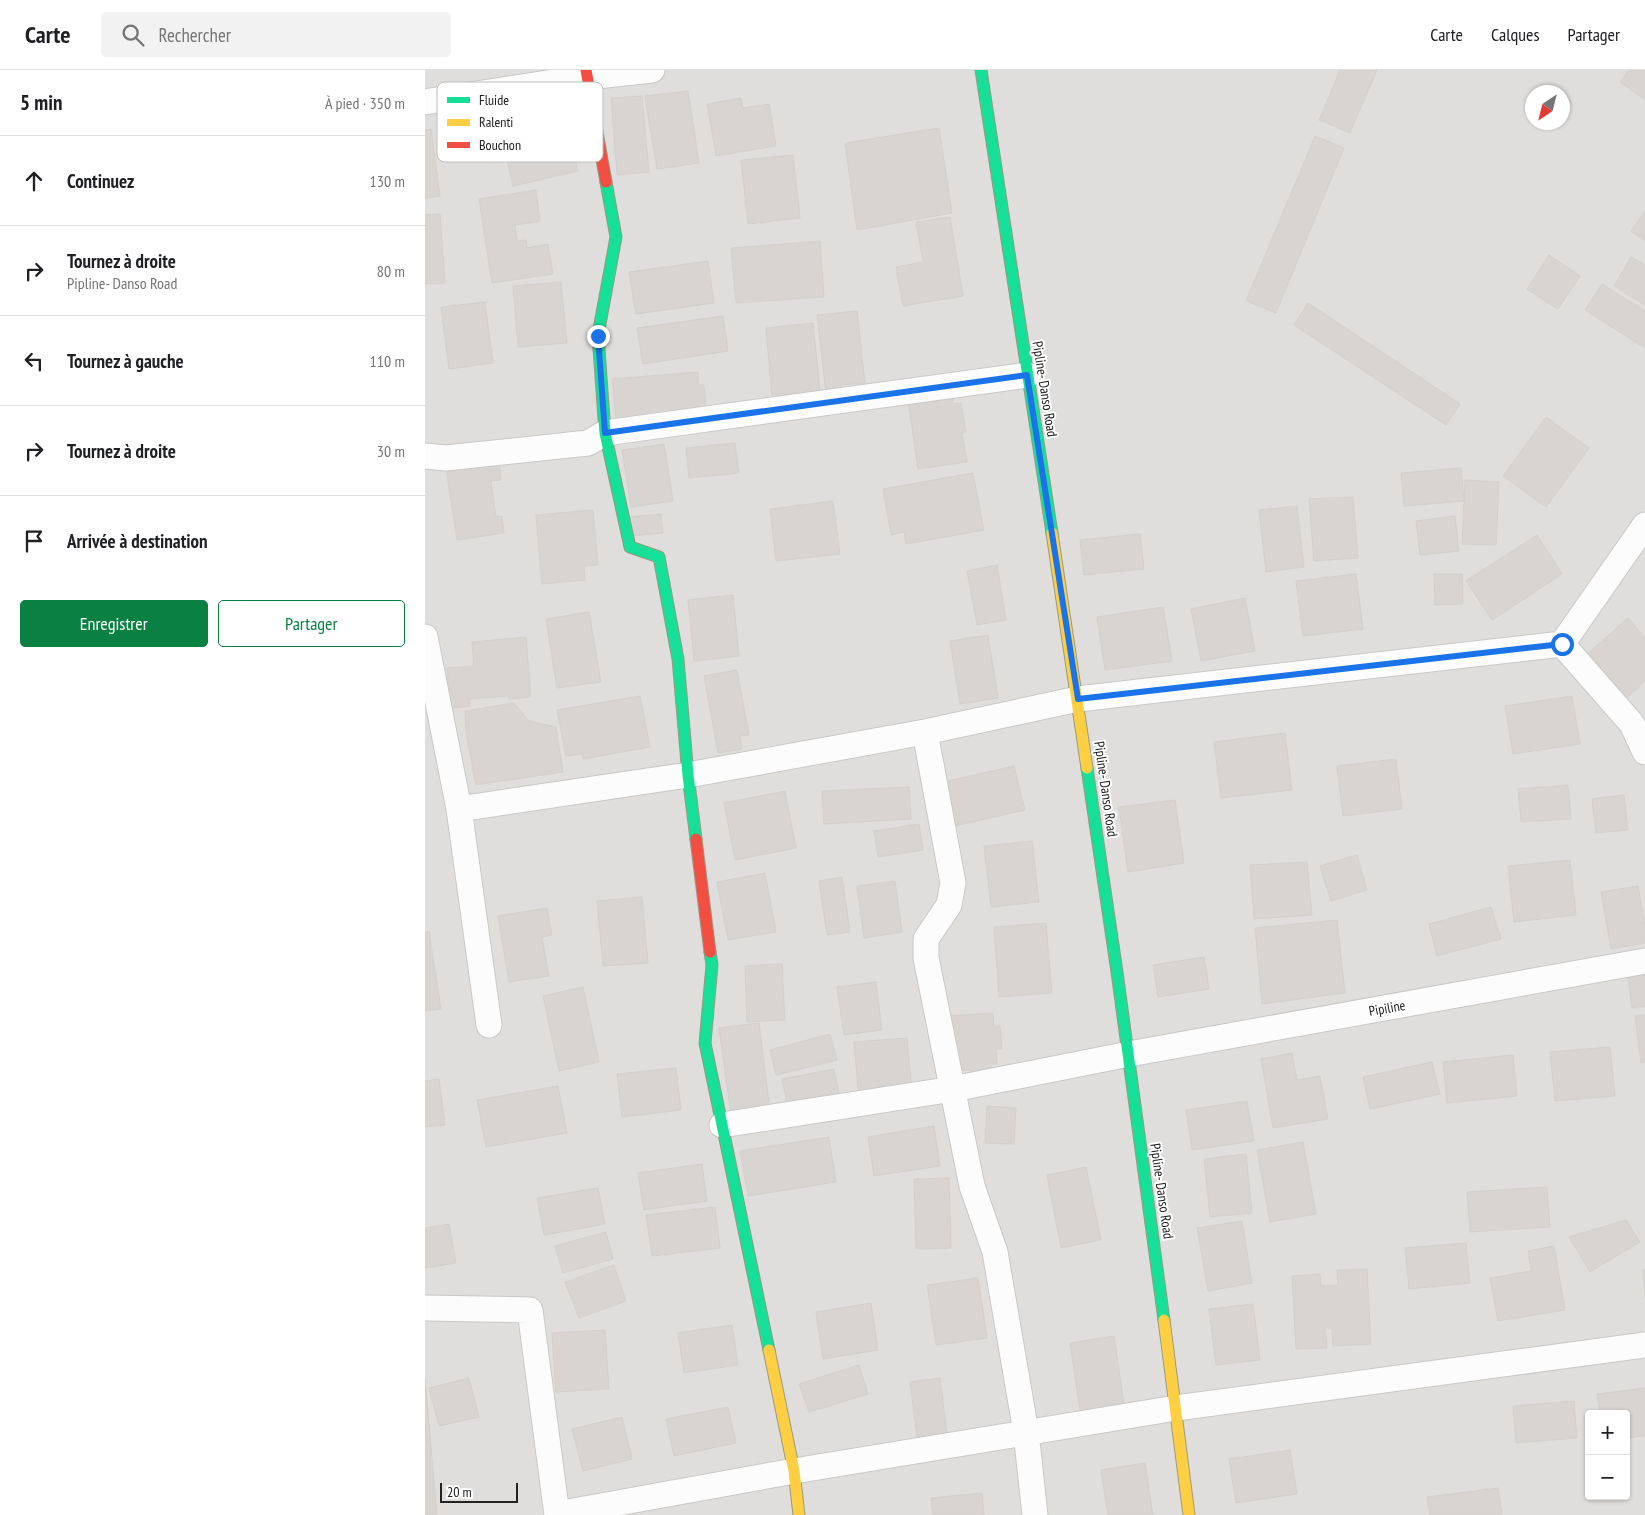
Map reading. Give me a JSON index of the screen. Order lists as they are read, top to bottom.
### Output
{
  "streets": {
    "street": ["Pipline- Danso Road", "Pipiline"]
  },
  "crossings": [
    ["Pipline- Danso Road", "Pipiline"]
  ],
  "legend": ["Fluide", "Ralenti", "Bouchon"],
  "scale_bar": "20 m",
  "north": "bottom left",
  "page": {
    "header": "Carte",
    "search": "Rechercher",
    "nav": ["Carte", "Calques", "Partager"],
    "heading": ["5 min", "À pied · 350 m"],
    "list": [
      ["Continuez", "130 m"],
      ["Tournez à droite", "Pipline- Danso Road", "80 m"],
      ["Tournez à gauche", "110 m"],
      ["Tournez à droite", "30 m"],
      "Arrivée à destination"
    ],
    "buttons": ["Enregistrer", "Partager"],
    "map_buttons": ["+", "−"],
    "scale": "20 m"
  }
}
